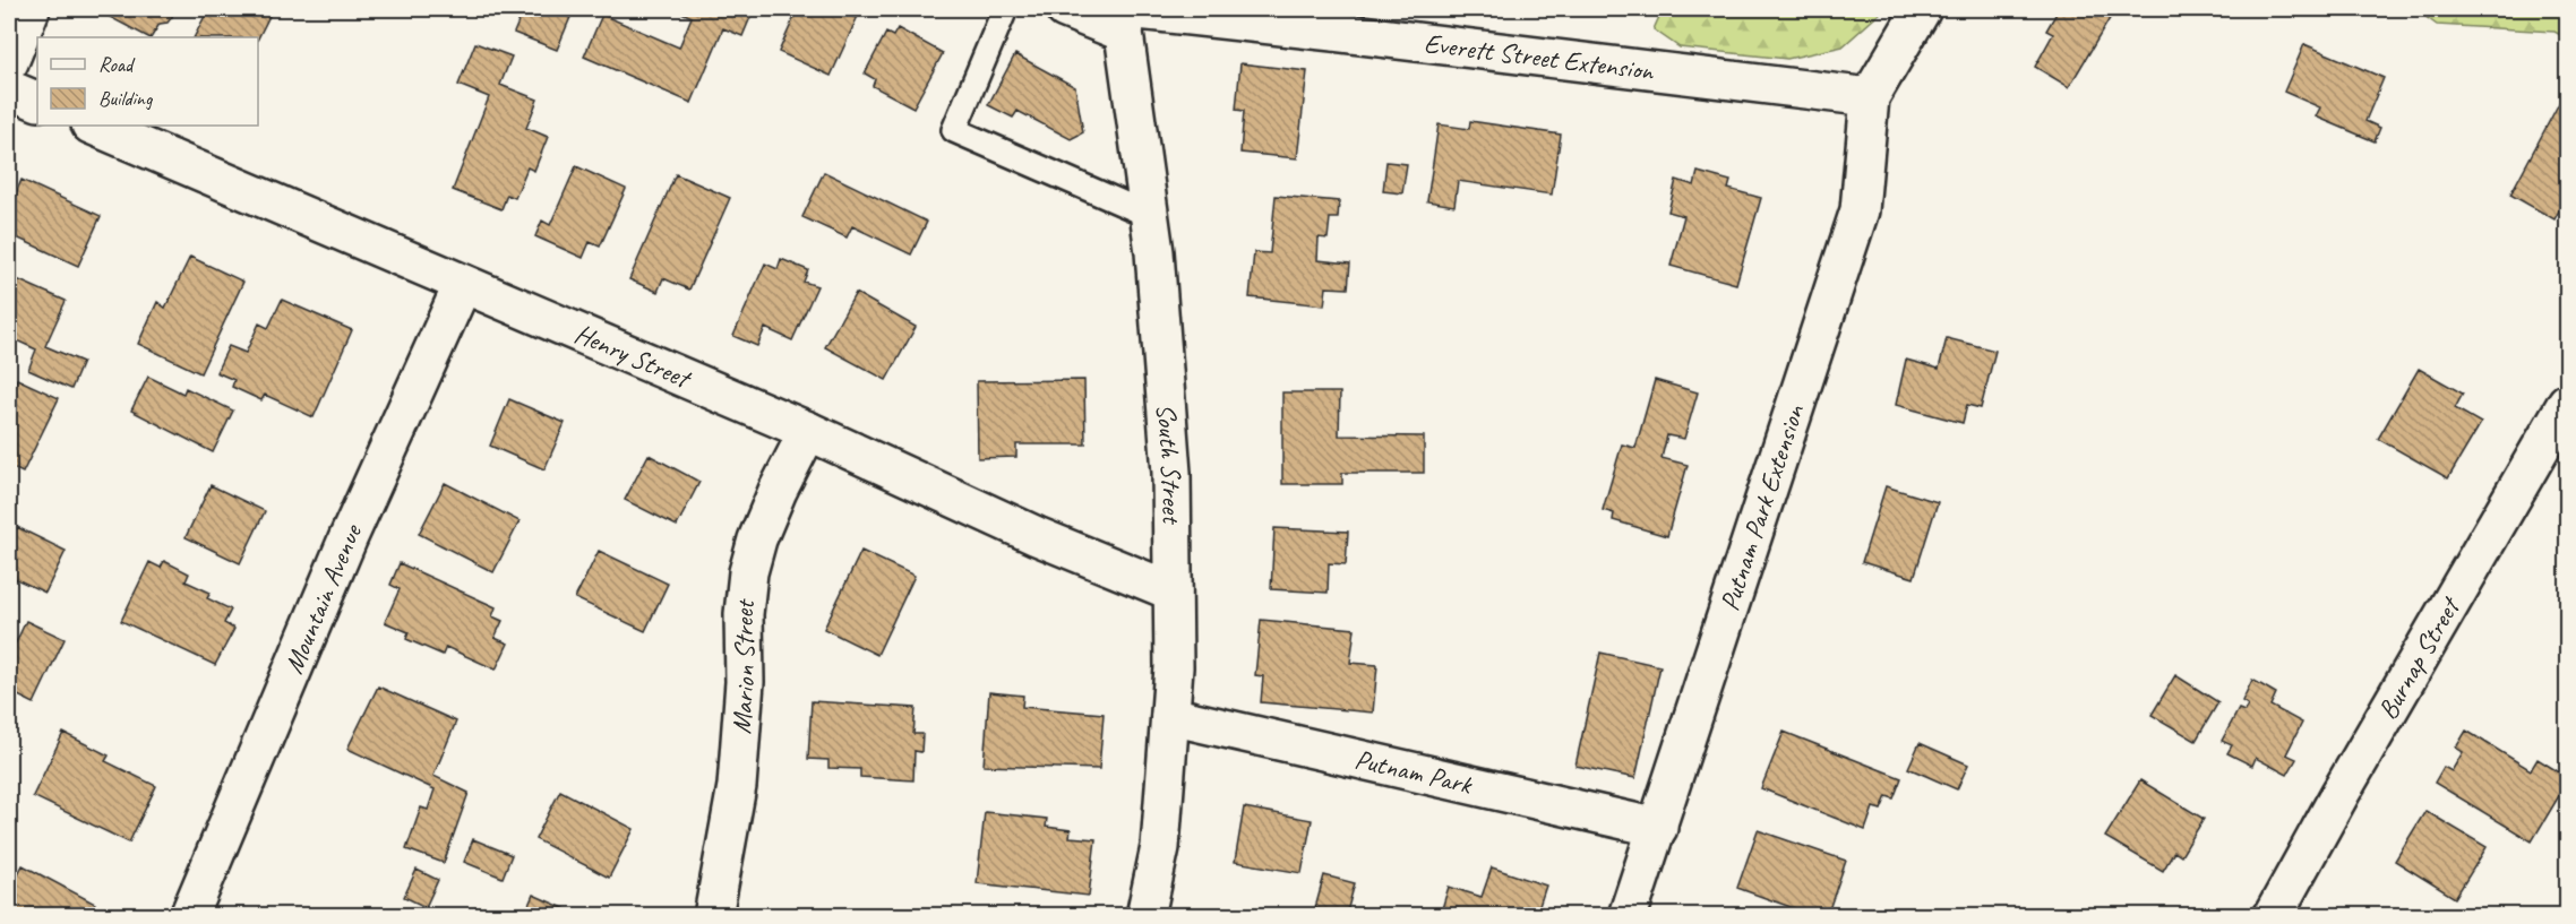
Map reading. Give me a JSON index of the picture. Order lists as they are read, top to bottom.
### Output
{
  "streets": {
    "street": [
      "Everett Street Extension",
      "Henry Street",
      "South Street",
      "Putnam Park Extension",
      "Mountain Avenue",
      "Burnap Street",
      "Marion Street",
      "Putnam Park"
    ]
  },
  "crossings": [
    ["Everett Street Extension", "South Street"],
    ["Everett Street Extension", "Putnam Park Extension"],
    ["Henry Street", "South Street"],
    ["Henry Street", "Mountain Avenue"],
    ["Henry Street", "Marion Street"],
    ["South Street", "Putnam Park"],
    ["Putnam Park Extension", "Putnam Park"]
  ],
  "legend": ["Road", "Building"]
}
